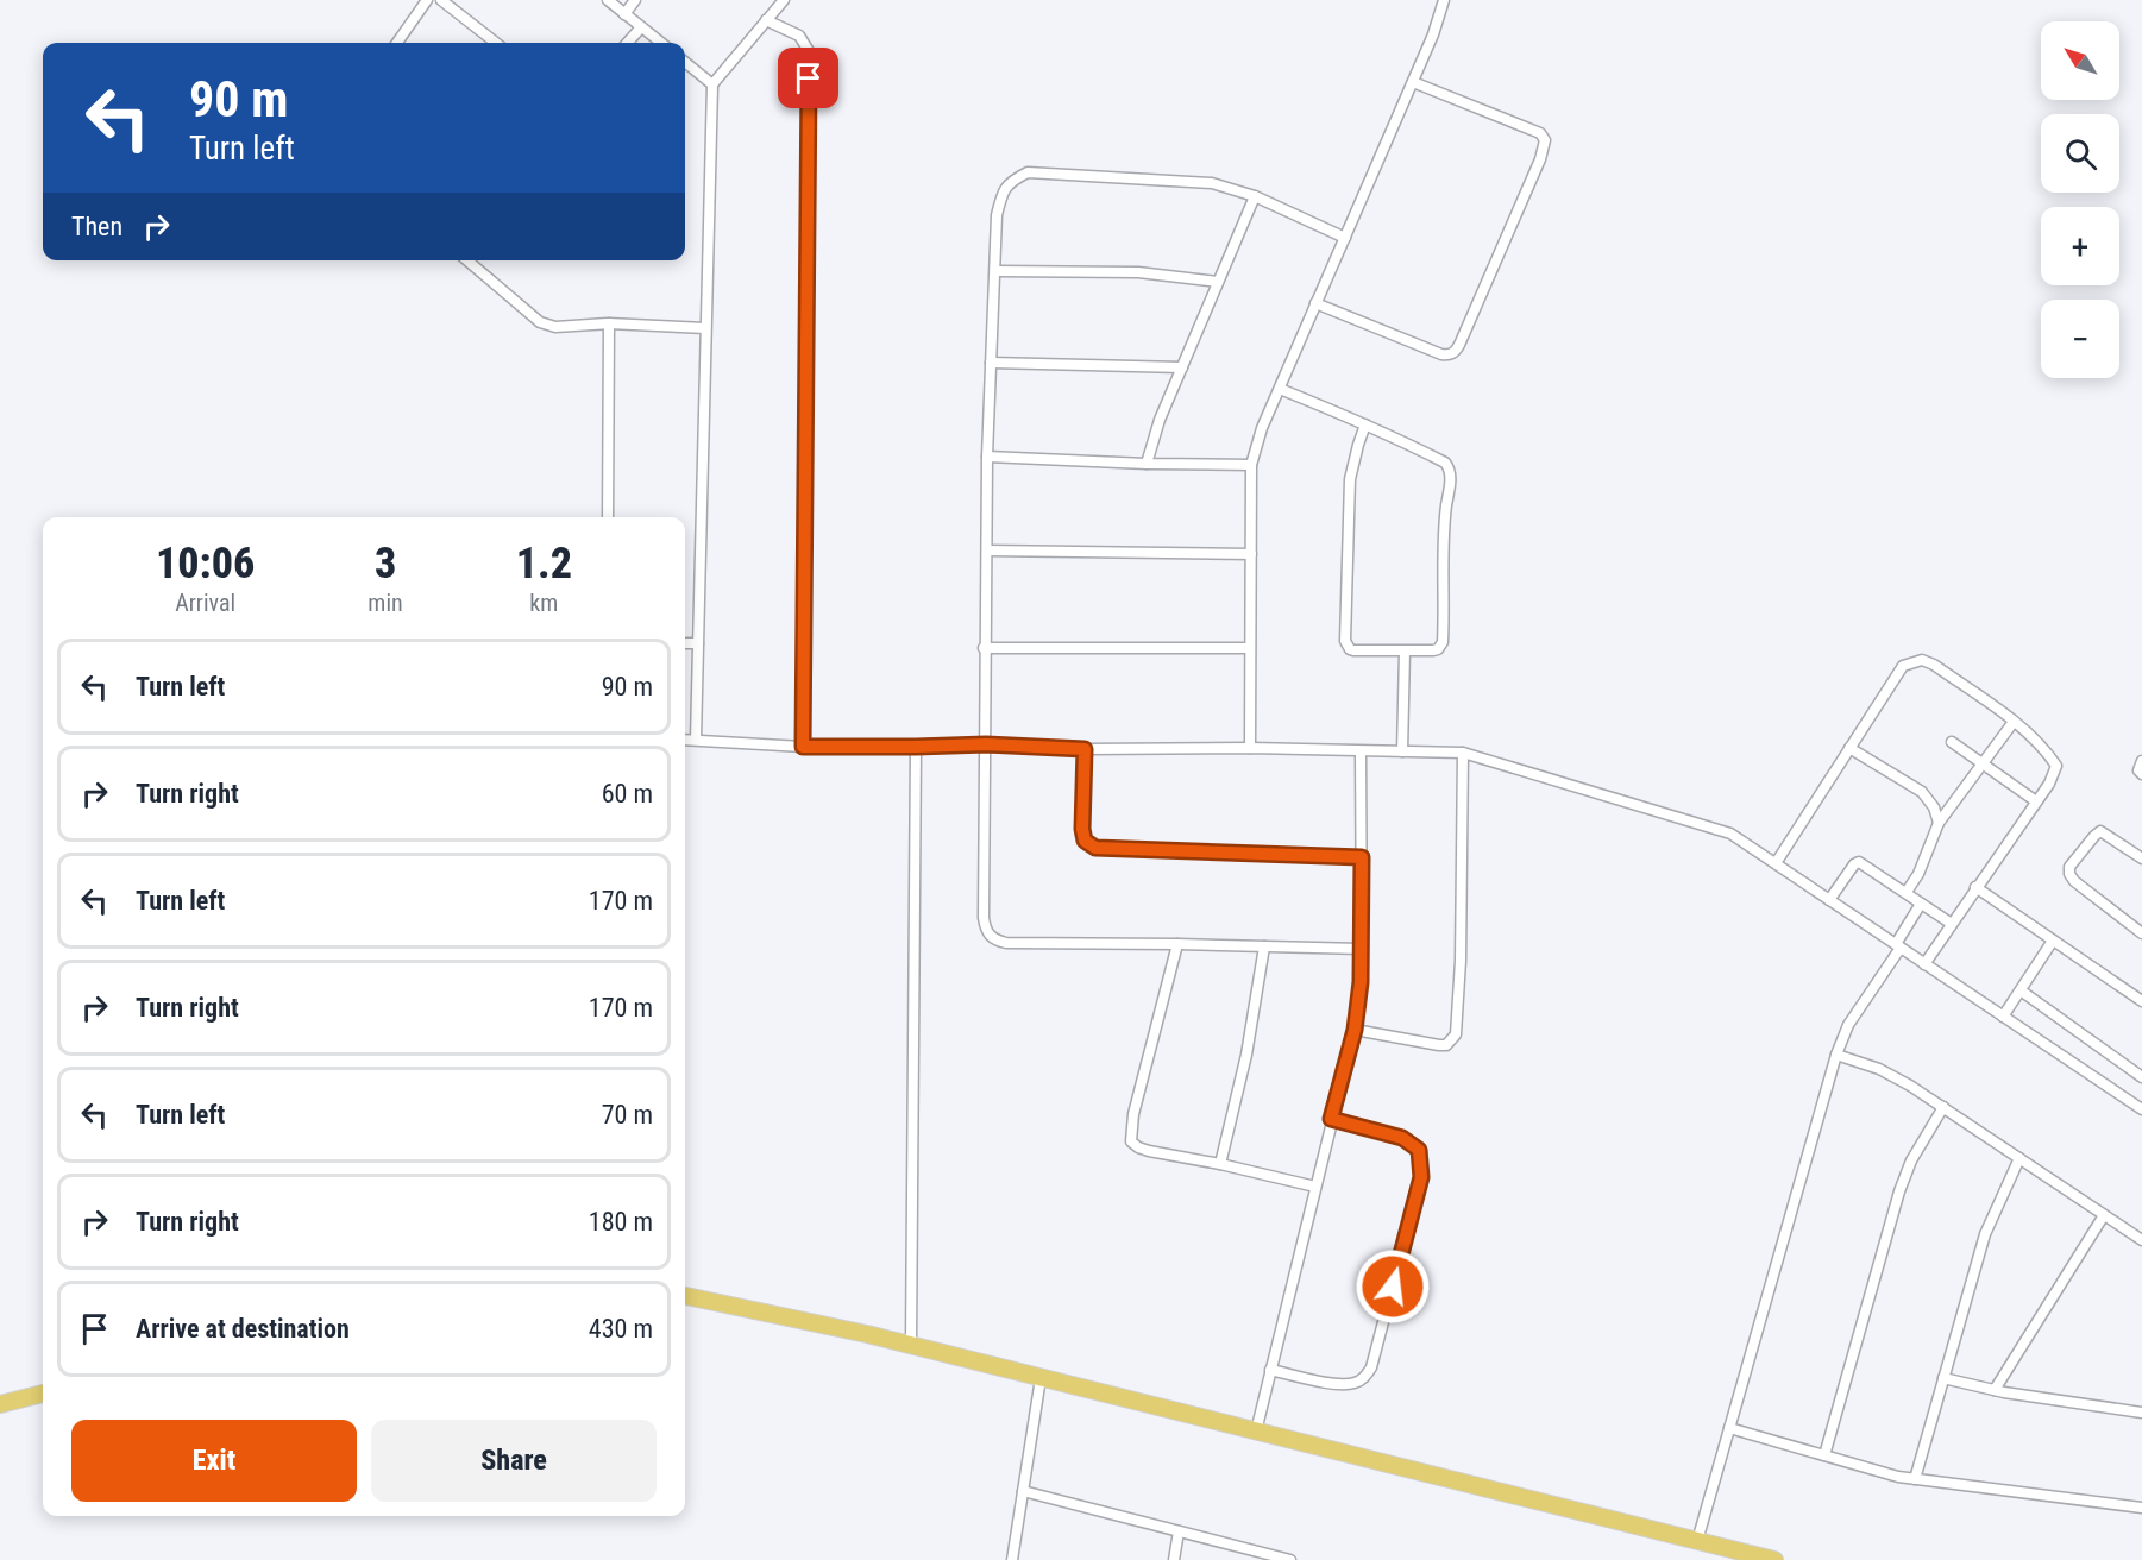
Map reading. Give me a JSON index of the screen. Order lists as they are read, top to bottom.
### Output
{
  "north": "top left",
  "page": {
    "map_buttons": ["+", "−"],
    "turn": ["90 m", "Turn left"],
    "then": "Then",
    "eta": [
      "10:06",
      "Arrival",
      "3",
      "min",
      "1.2",
      "km"
    ],
    "list": [
      {
        "name": "Turn left",
        "value": "90 m"
      },
      {
        "name": "Turn right",
        "value": "60 m"
      },
      {
        "name": "Turn left",
        "value": "170 m"
      },
      {
        "name": "Turn right",
        "value": "170 m"
      },
      {
        "name": "Turn left",
        "value": "70 m"
      },
      {
        "name": "Turn right",
        "value": "180 m"
      },
      {
        "name": "Arrive at destination",
        "value": "430 m"
      }
    ],
    "buttons": ["Exit", "Share"]
  }
}
